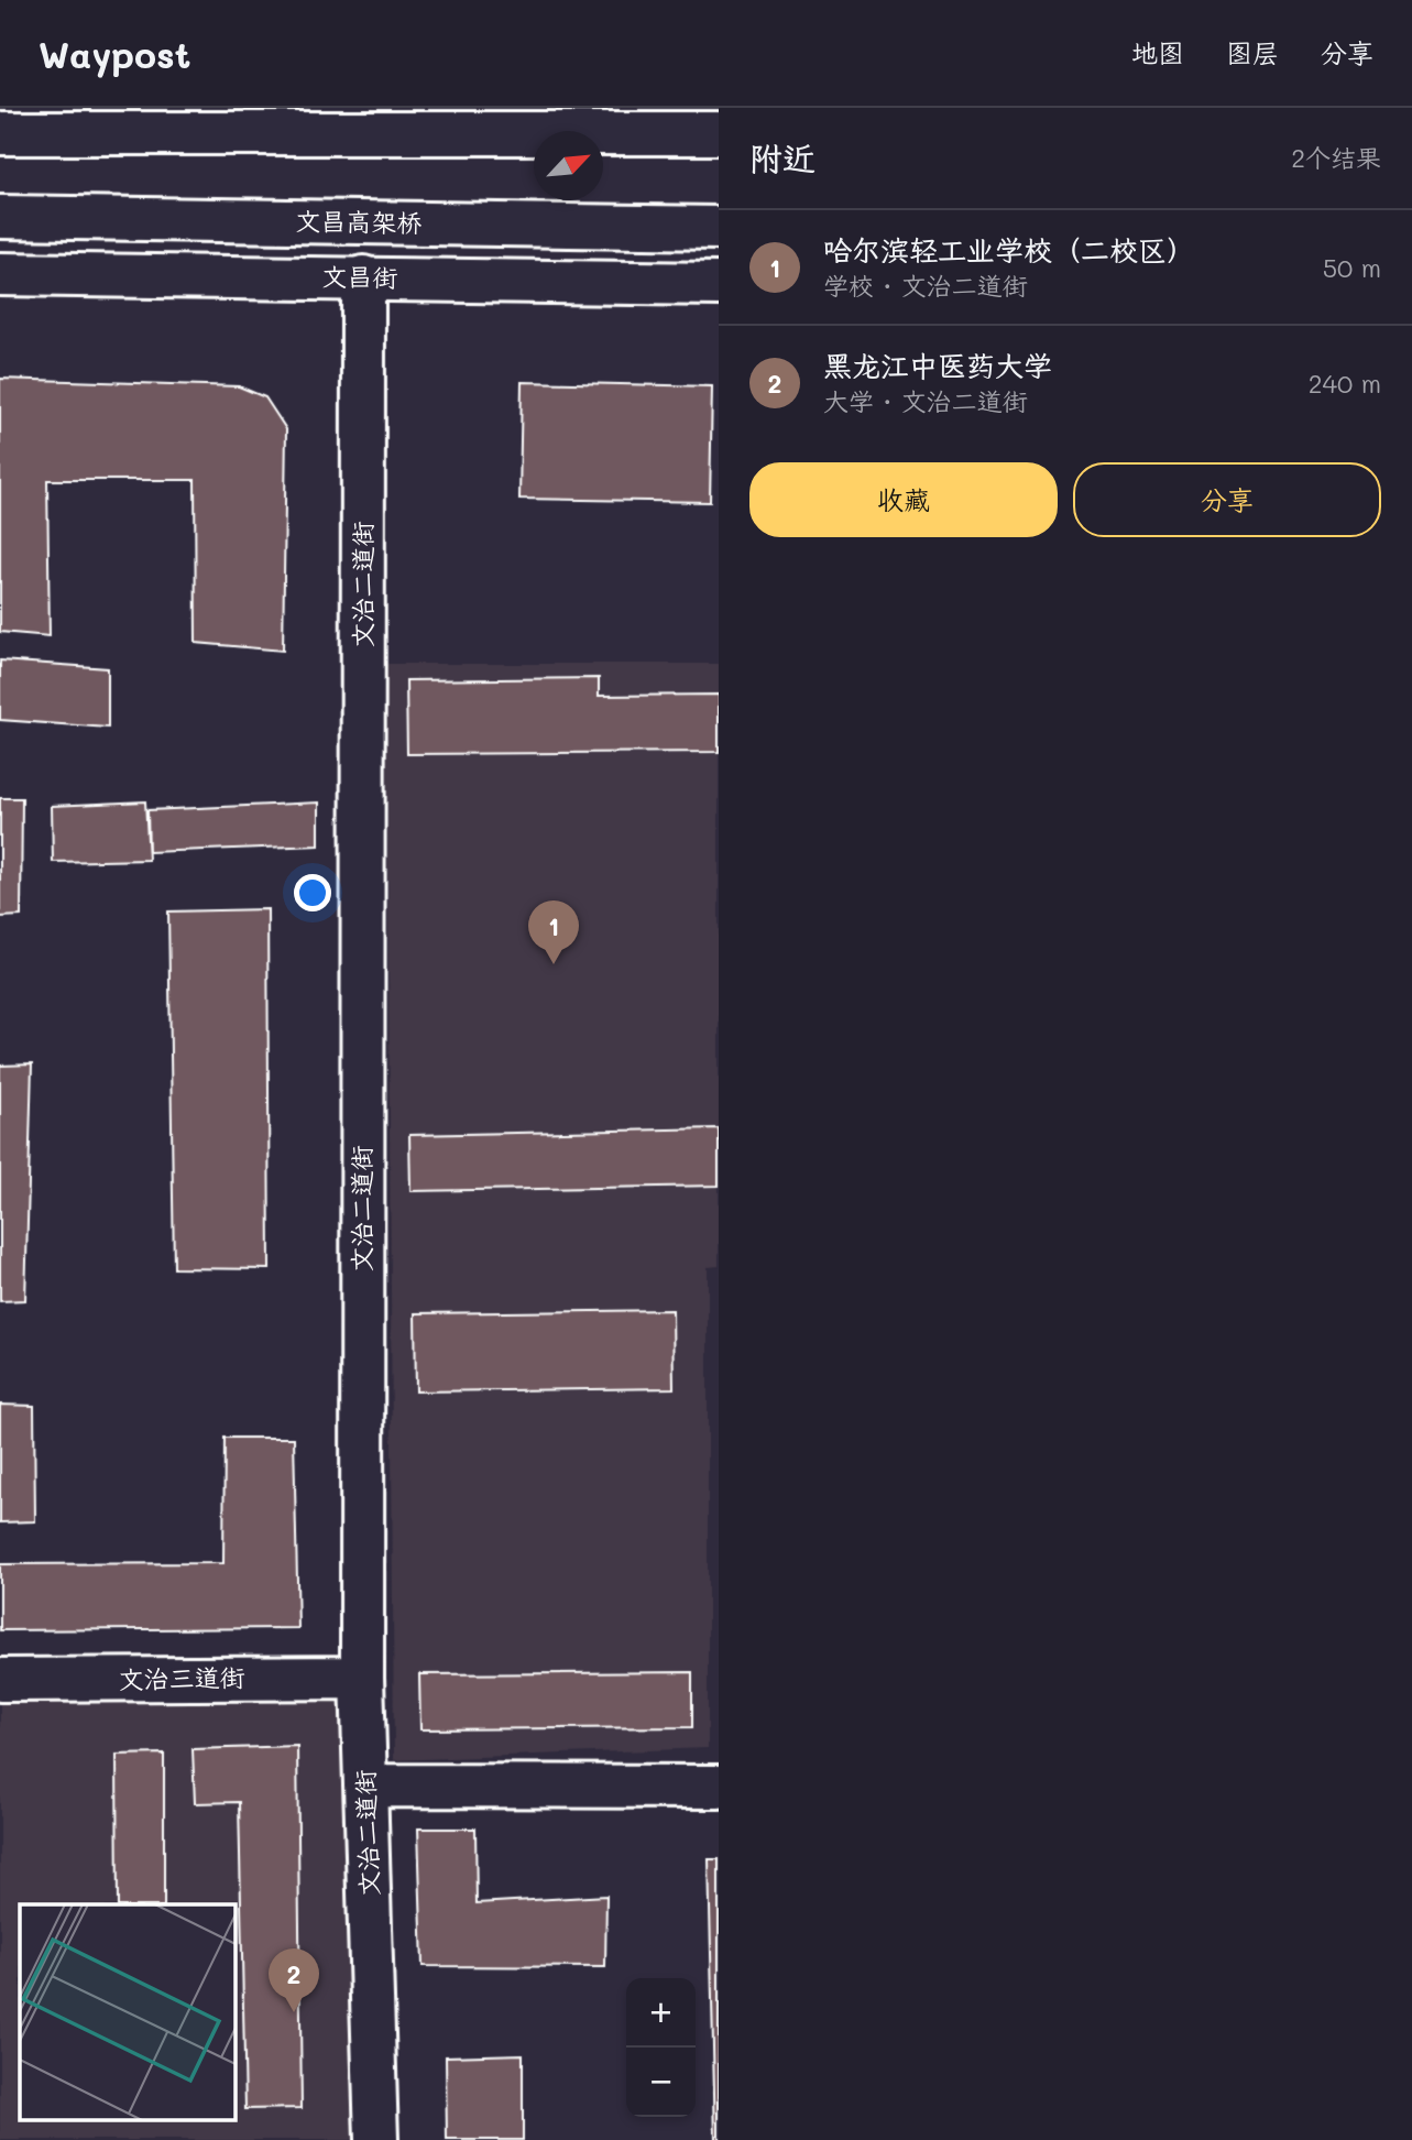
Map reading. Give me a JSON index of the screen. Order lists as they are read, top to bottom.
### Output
{
  "streets": {
    "main road": [
      "文昌高架桥",
      "文昌街",
      "文治二道街",
      "文治三道街"
    ]
  },
  "crossings": [
    ["文昌街", "文治二道街"],
    ["文治二道街", "文治三道街"]
  ],
  "north": "top right",
  "page": {
    "header": "Waypost",
    "nav": ["地图", "图层", "分享"],
    "heading": ["附近", "2个结果"],
    "list": [
      {
        "mark": "1",
        "name": "哈尔滨轻工业学校（二校区）",
        "note": "学校 · 文治二道街",
        "value": "50 m"
      },
      {
        "mark": "2",
        "name": "黑龙江中医药大学",
        "note": "大学 · 文治二道街",
        "value": "240 m"
      }
    ],
    "buttons": ["收藏", "分享"],
    "pins": ["1", "2"],
    "map_buttons": ["+", "−"]
  }
}
